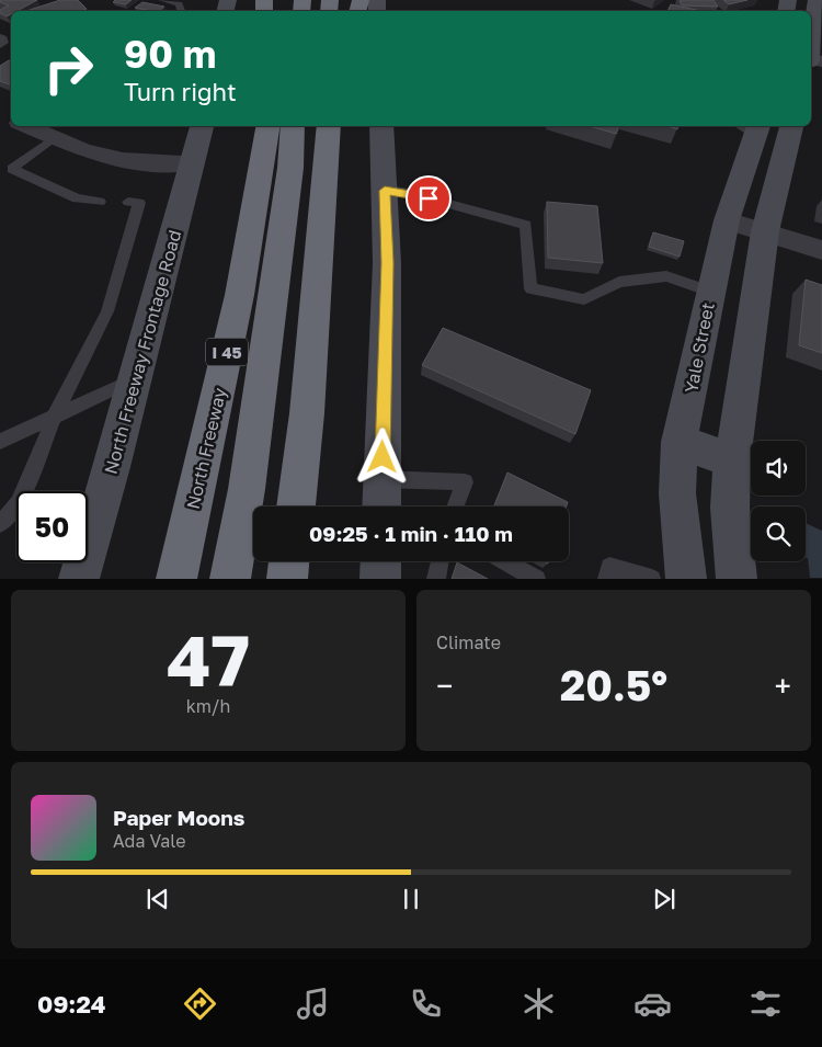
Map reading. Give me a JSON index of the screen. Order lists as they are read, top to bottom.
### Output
{
  "streets": {
    "highway": ["I 45", "North Freeway"],
    "main road": ["Yale Street", "North Freeway Frontage Road"]
  },
  "page": {
    "turn": ["90 m", "Turn right"],
    "limit": "50",
    "trip": "09:25 · 1 min · 110 m",
    "tile": [
      ["47", "km/h"],
      "Climate"
    ],
    "heat": ["−", "20.5°", "+"],
    "song": ["Paper Moons", "Ada Vale"],
    "tabs": "09:24"
  }
}
